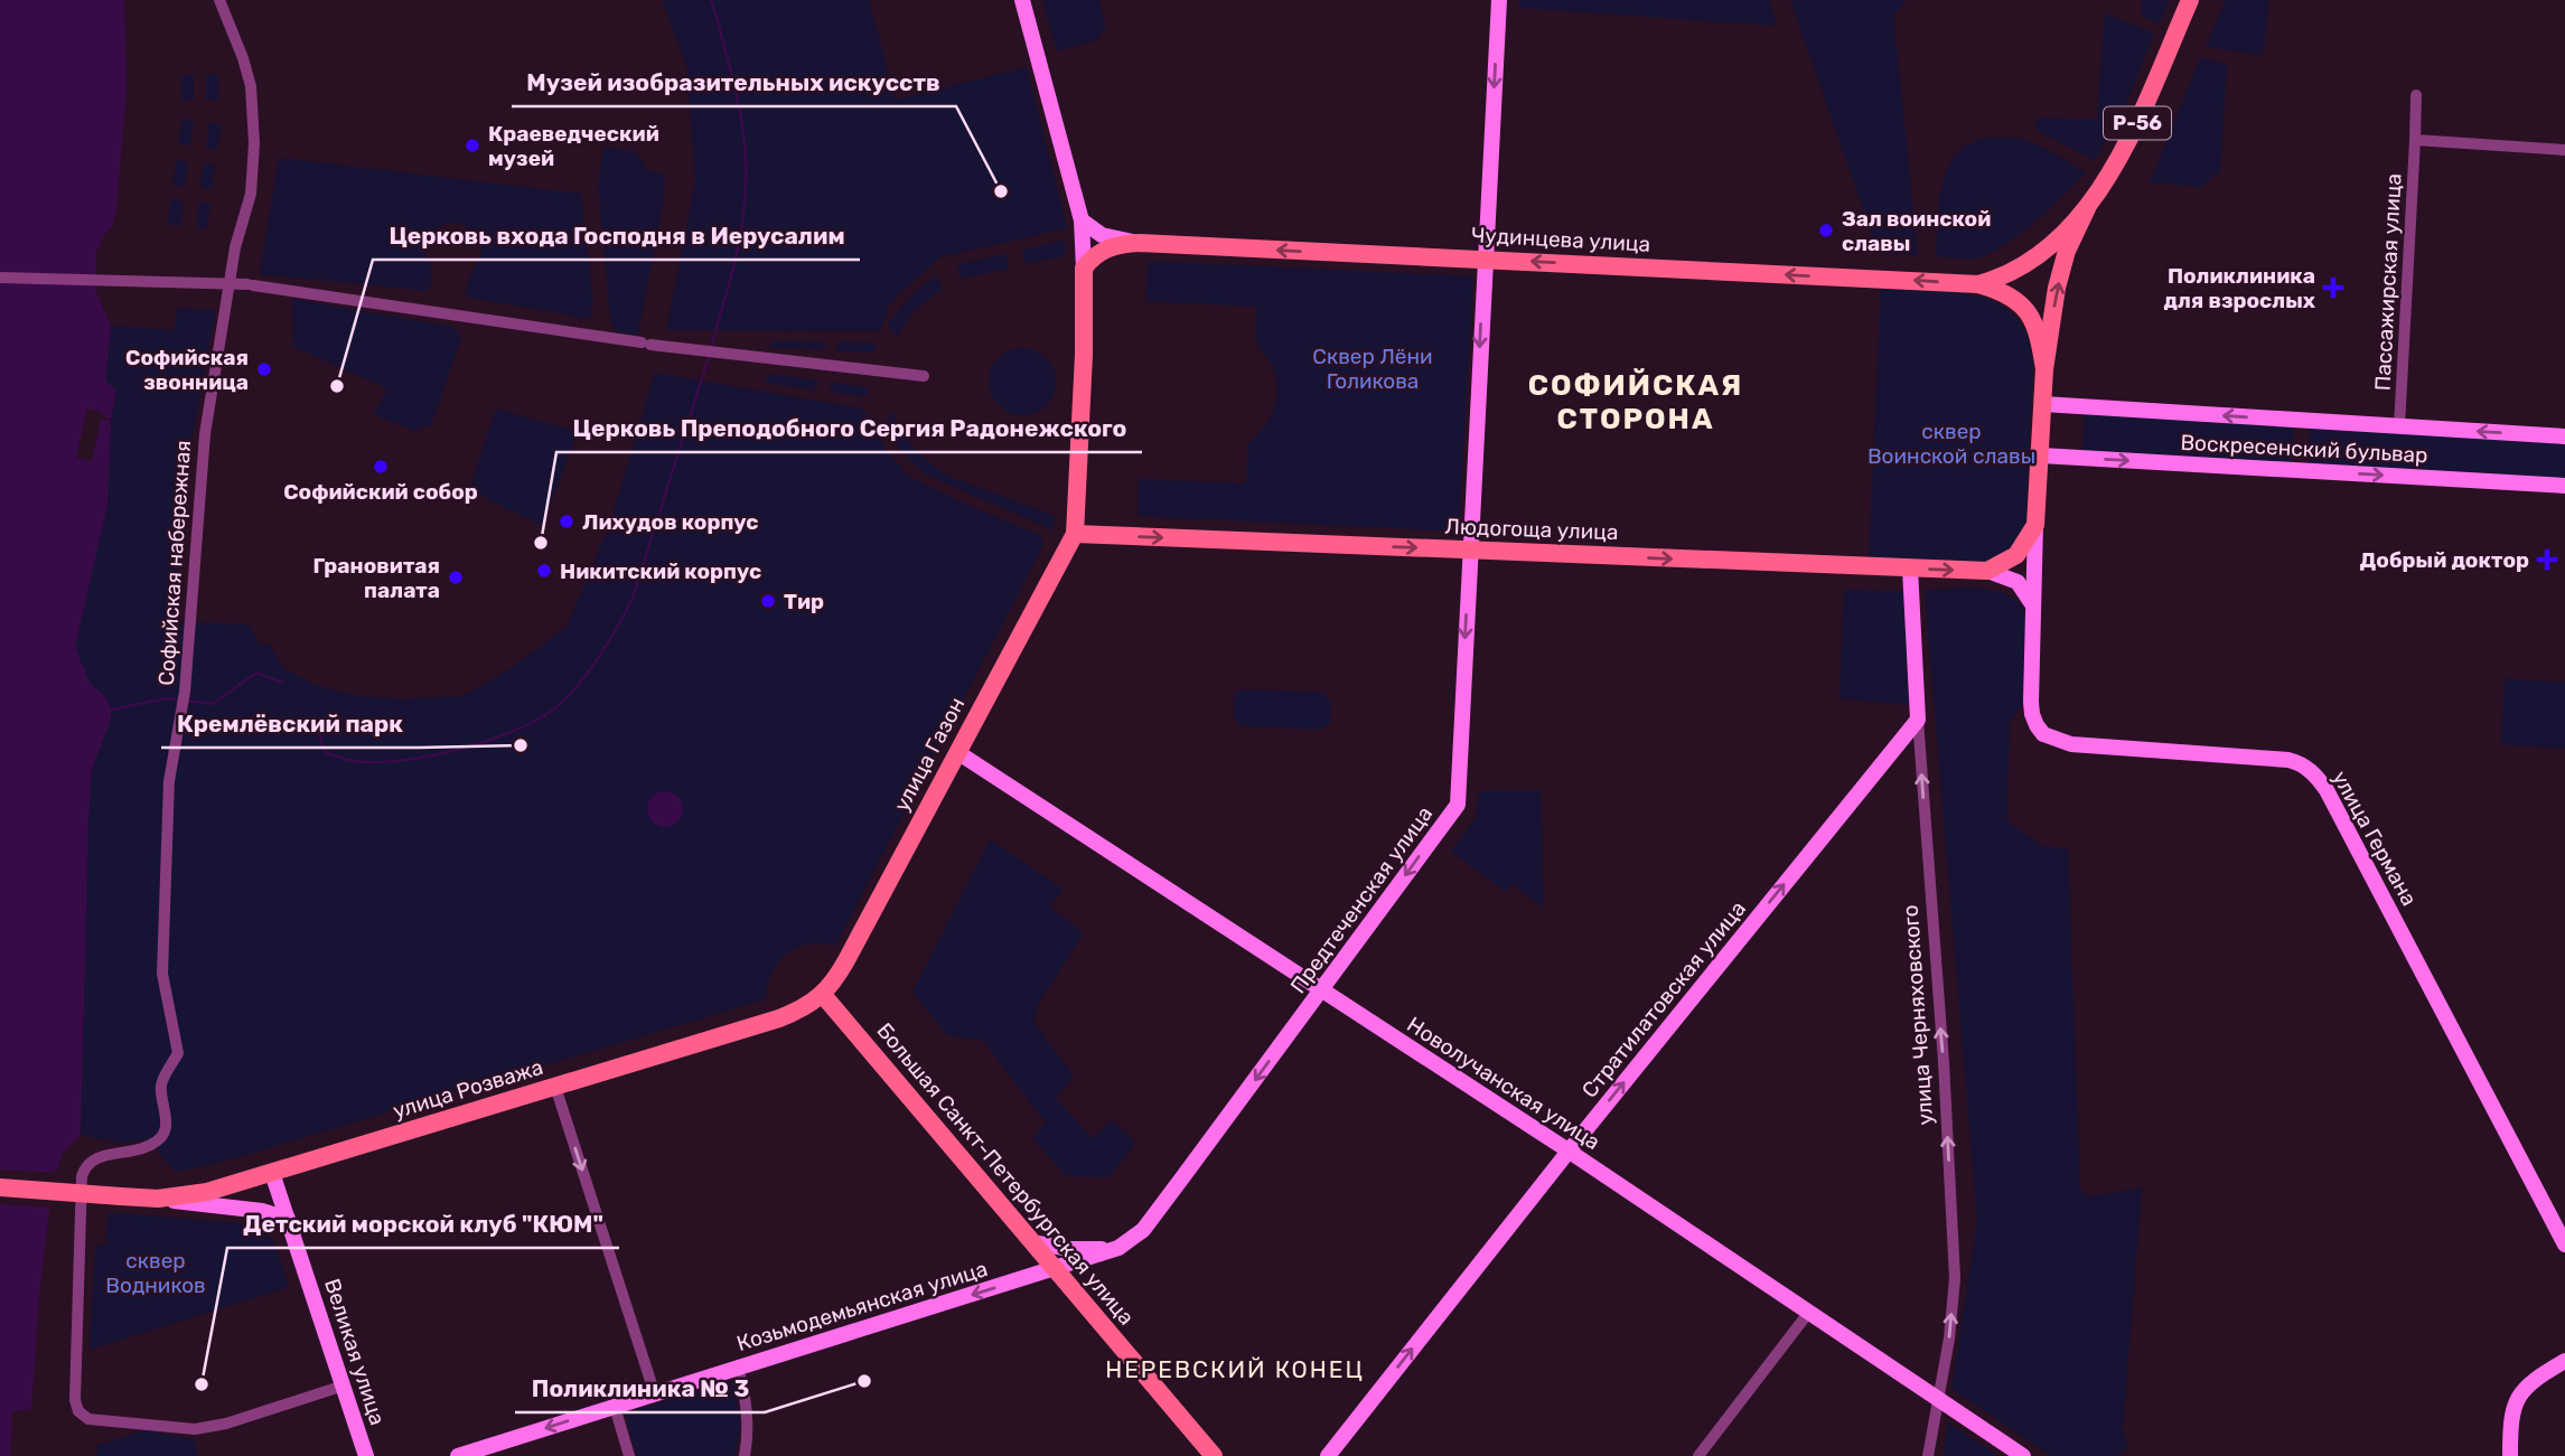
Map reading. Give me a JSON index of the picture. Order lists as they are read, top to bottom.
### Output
{
  "streets": {
    "main road": [
      "Р-56",
      "Чудинцева улица",
      "Людогоща улица",
      "улица Газон",
      "улица Розважа",
      "Большая Санкт-Петербургская улица"
    ],
    "street": [
      "Пассажирская улица",
      "Воскресенский бульвар",
      "Софийская набережная",
      "улица Германа",
      "Предтеченская улица",
      "Стратилатовская улица",
      "улица Черняховского",
      "Новолучанская улица",
      "Козьмодемьянская улица",
      "Великая улица"
    ]
  },
  "crossings": [
    ["Р-56", "Чудинцева улица"],
    ["Чудинцева улица", "Предтеченская улица"],
    ["Пассажирская улица", "Воскресенский бульвар"],
    ["Людогоща улица", "улица Газон"],
    ["Людогоща улица", "улица Германа"],
    ["Людогоща улица", "Предтеченская улица"],
    ["Людогоща улица", "улица Черняховского"],
    ["Софийская набережная", "Великая улица"],
    ["улица Газон", "Новолучанская улица"],
    ["улица Газон", "улица Розважа"],
    ["улица Газон", "Большая Санкт-Петербургская улица"],
    ["Предтеченская улица", "Новолучанская улица"],
    ["Предтеченская улица", "Большая Санкт-Петербургская улица"],
    ["Предтеченская улица", "Козьмодемьянская улица"],
    ["Стратилатовская улица", "улица Черняховского"],
    ["Стратилатовская улица", "Новолучанская улица"],
    ["улица Черняховского", "Новолучанская улица"],
    ["улица Розважа", "Большая Санкт-Петербургская улица"],
    ["улица Розважа", "Великая улица"],
    ["Большая Санкт-Петербургская улица", "Козьмодемьянская улица"]
  ],
  "one_way": [
    "Чудинцева улица",
    "Людогоща улица",
    "Предтеченская улица",
    "Стратилатовская улица",
    "улица Черняховского",
    "Козьмодемьянская улица"
  ],
  "districts": ["СОФИЙСКАЯ СТОРОНА", "НЕРЕВСКИЙ КОНЕЦ"],
  "parks": ["Сквер Лёни Голикова", "сквер Воинской славы", "сквер Водников"],
  "places": {
    "other": [
      "Краеведческий музей",
      "Музей изобразительных искусств",
      "Зал воинской славы",
      "Софийская звонница",
      "Церковь входа Господня в Иерусалим",
      "Софийский собор",
      "Лихудов корпус",
      "Церковь Преподобного Сергия Радонежского",
      "Никитский корпус",
      "Грановитая палата",
      "Тир",
      "Кремлёвский парк",
      "Поликлиника № 3",
      "Детский морской клуб \"КЮМ\""
    ],
    "health": ["Поликлиника для взрослых", "Добрый доктор"]
  }
}
